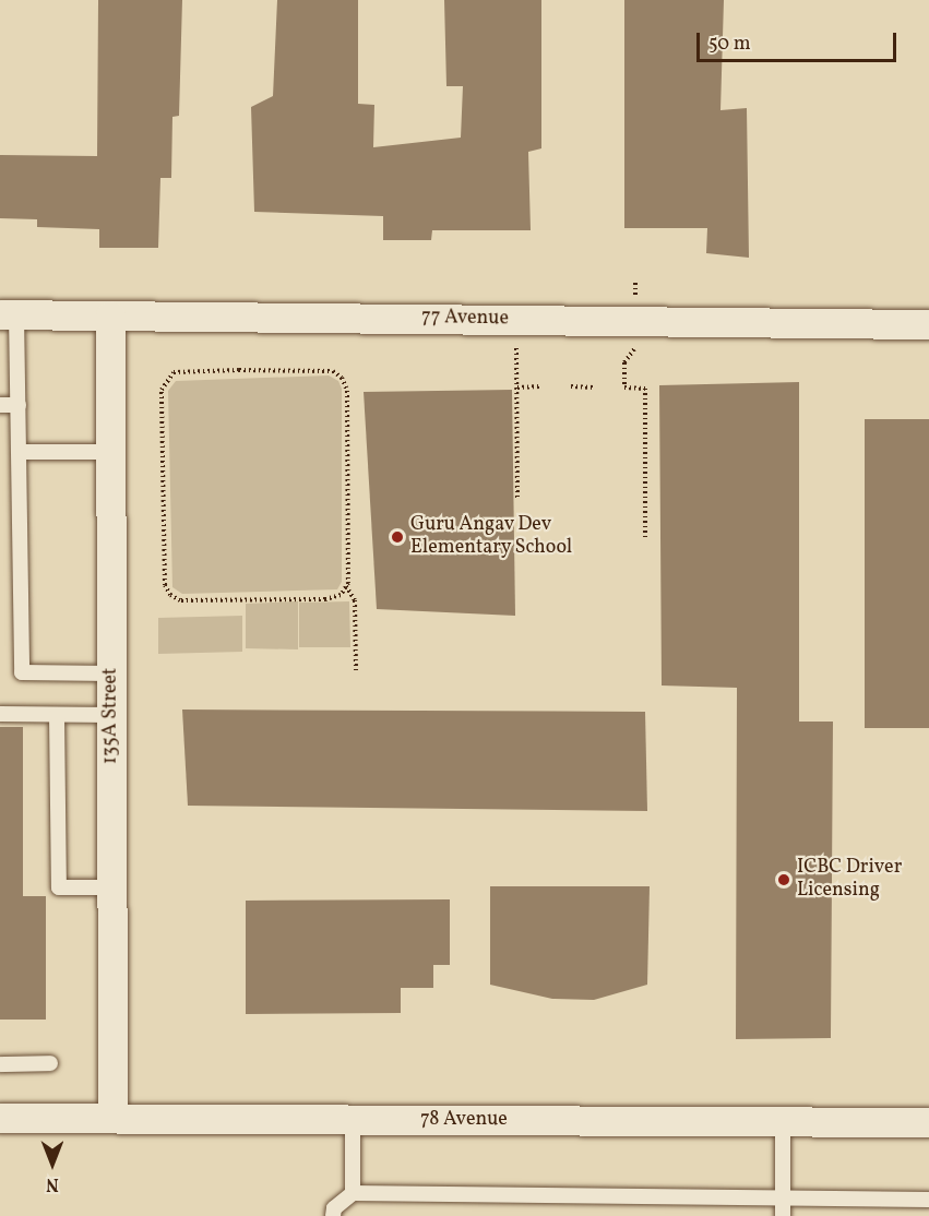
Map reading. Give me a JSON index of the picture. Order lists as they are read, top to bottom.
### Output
{
  "streets": {
    "street": ["77 Avenue", "135A Street", "78 Avenue"]
  },
  "crossings": [
    ["77 Avenue", "135A Street"],
    ["135A Street", "78 Avenue"]
  ],
  "places": ["Guru Angav Dev Elementary School", "ICBC Driver Licensing"],
  "scale_bar": "50 m",
  "north": "bottom"
}
